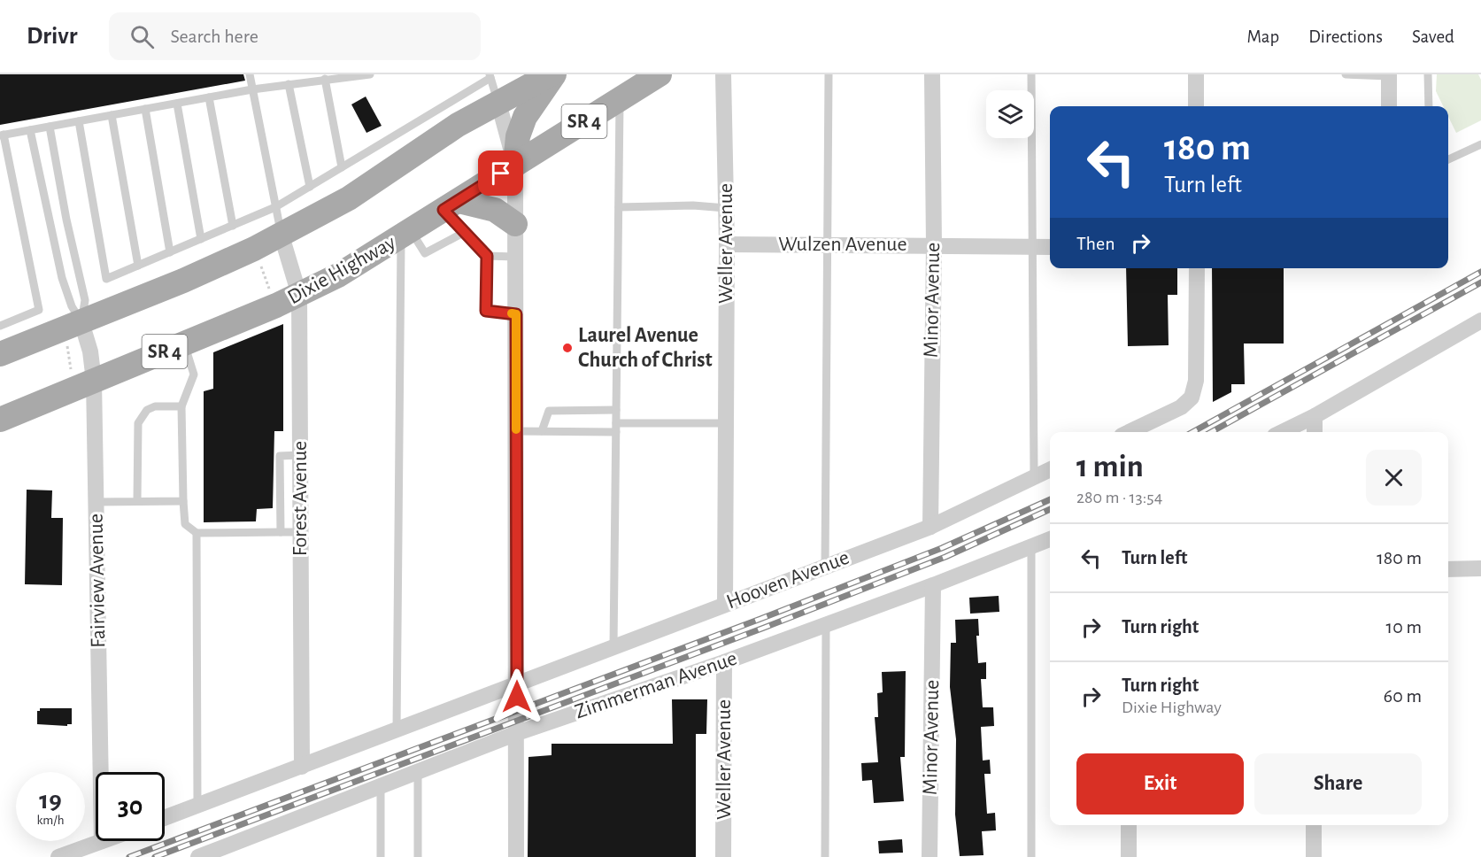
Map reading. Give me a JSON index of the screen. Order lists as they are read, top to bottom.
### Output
{
  "streets": {
    "main road": ["SR 4", "Dixie Highway"],
    "street": [
      "Weller Avenue",
      "Wulzen Avenue",
      "Minor Avenue",
      "Forest Avenue",
      "Hooven Avenue",
      "Fairview Avenue",
      "Zimmerman Avenue"
    ]
  },
  "crossings": [
    ["SR 4", "Forest Avenue"],
    ["SR 4", "Fairview Avenue"],
    ["Weller Avenue", "Wulzen Avenue"],
    ["Weller Avenue", "Hooven Avenue"],
    ["Weller Avenue", "Zimmerman Avenue"],
    ["Wulzen Avenue", "Minor Avenue"],
    ["Dixie Highway", "Forest Avenue"],
    ["Dixie Highway", "Fairview Avenue"],
    ["Minor Avenue", "Hooven Avenue"],
    ["Minor Avenue", "Zimmerman Avenue"]
  ],
  "places": ["Laurel Avenue Church of Christ"],
  "page": {
    "header": "Drivr",
    "search": "Search here",
    "nav": ["Map", "Directions", "Saved"],
    "turn": ["180 m", "Turn left"],
    "then": "Then",
    "heading": ["1 min", "280 m · 13:54"],
    "list": [
      {
        "name": "Turn left",
        "value": "180 m"
      },
      {
        "name": "Turn right",
        "value": "10 m"
      },
      {
        "name": "Turn right",
        "note": "Dixie Highway",
        "value": "60 m"
      }
    ],
    "buttons": ["Exit", "Share"],
    "speed": "19 km/h",
    "limit": "30"
  }
}
